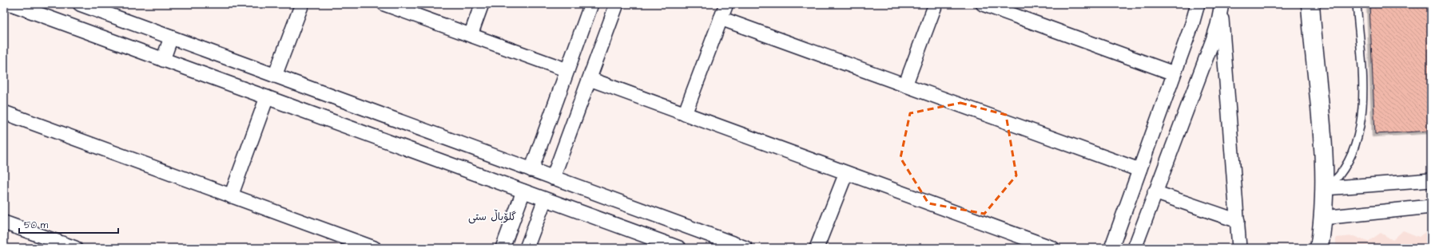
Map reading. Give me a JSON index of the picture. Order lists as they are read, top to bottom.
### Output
{
  "districts": ["گلۆباڵ ستی"],
  "scale_bar": "50 m"
}
